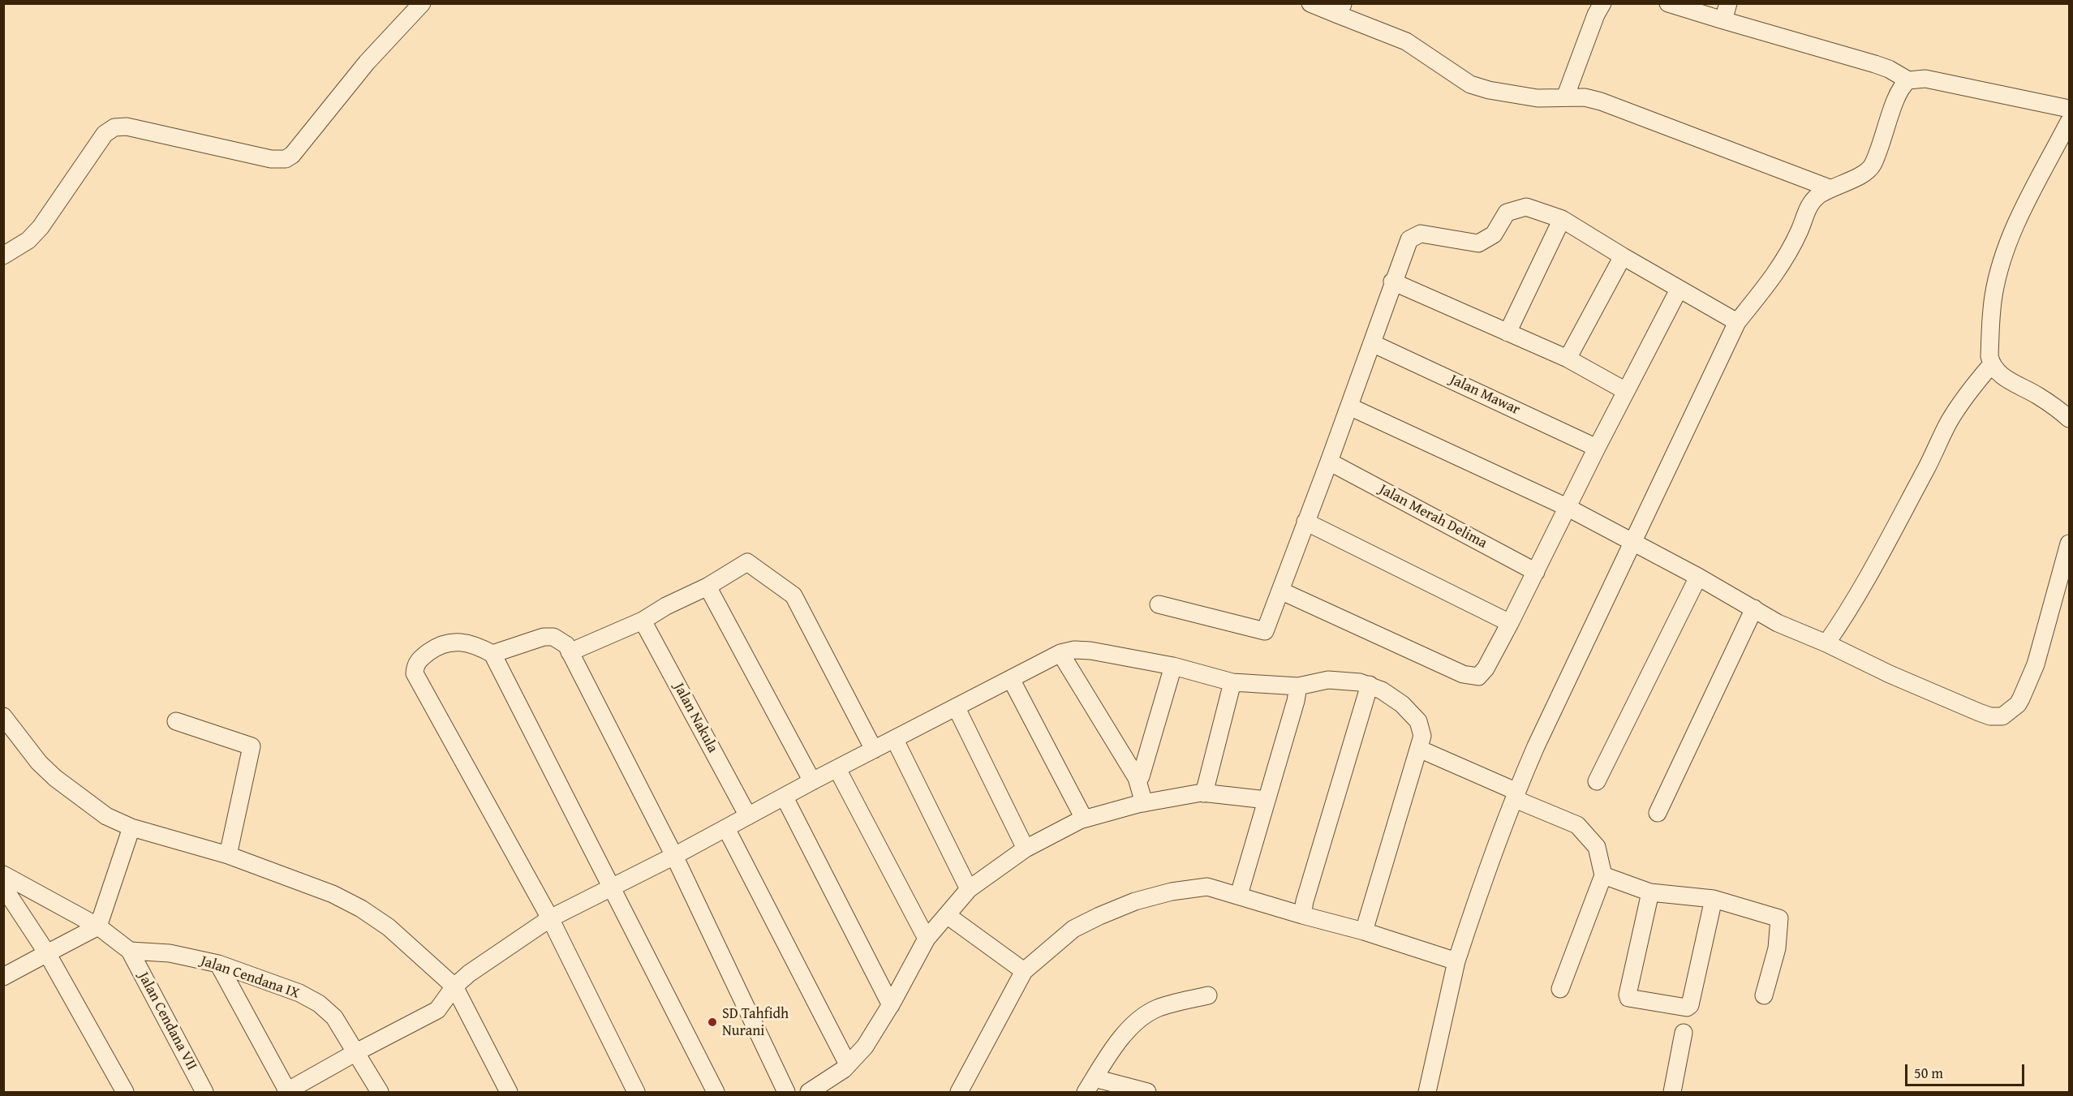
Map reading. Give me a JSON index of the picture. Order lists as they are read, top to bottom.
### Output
{
  "streets": {
    "street": [
      "Jalan Mawar",
      "Jalan Merah Delima",
      "Jalan Nakula",
      "Jalan Cendana IX",
      "Jalan Cendana VII"
    ]
  },
  "crossings": [
    ["Jalan Cendana IX", "Jalan Cendana VII"]
  ],
  "places": ["SD Tahfidh Nurani"],
  "scale_bar": "50 m"
}
